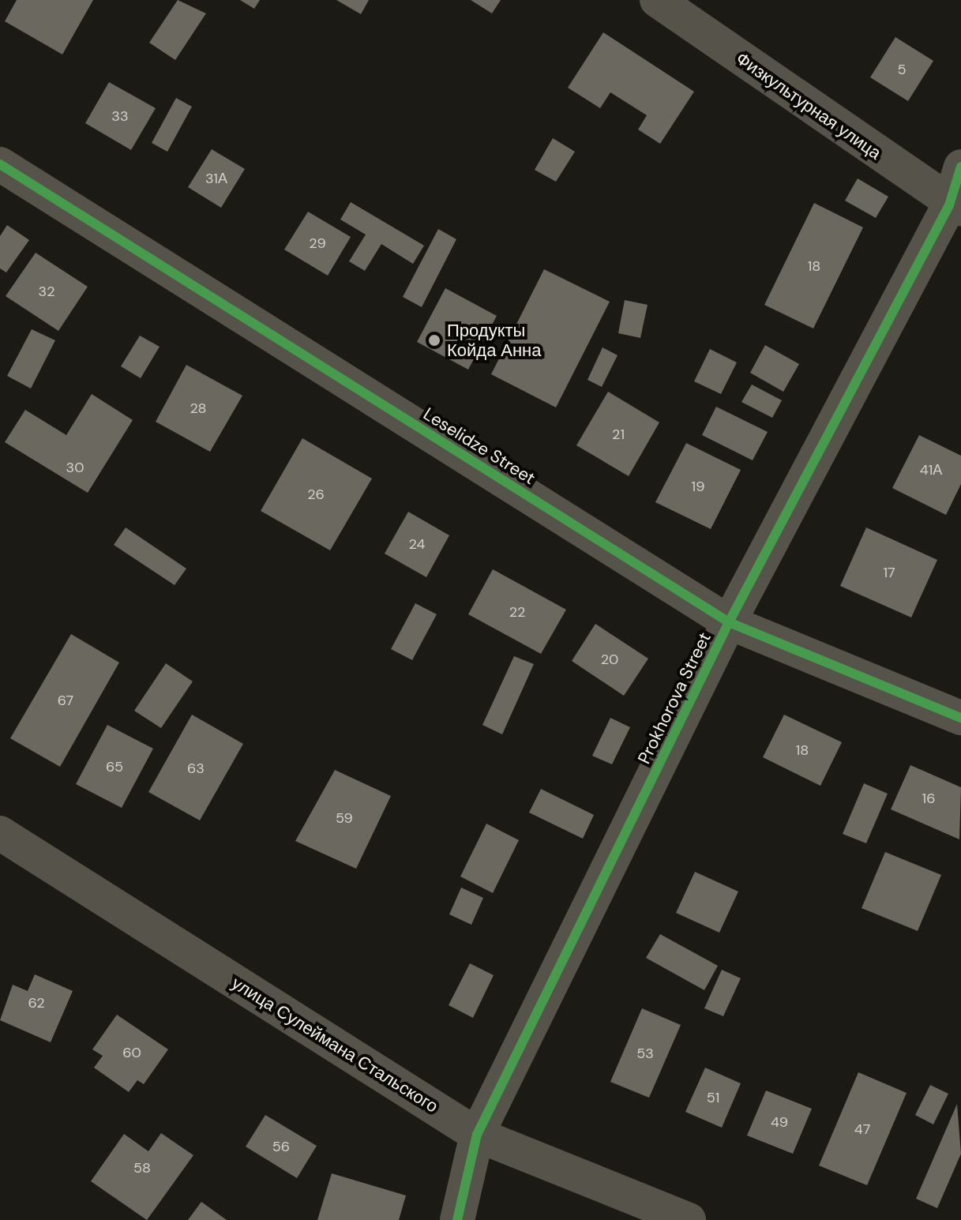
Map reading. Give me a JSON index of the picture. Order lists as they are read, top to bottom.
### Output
{
  "streets": {
    "street": [
      "Физкультурная улица",
      "Leselidze Street",
      "Prokhorova Street",
      "улица Сулеймана Стальского"
    ]
  },
  "crossings": [
    ["Физкультурная улица", "Prokhorova Street"],
    ["Leselidze Street", "Prokhorova Street"],
    ["Prokhorova Street", "улица Сулеймана Стальского"]
  ],
  "places": ["Продукты Койда Анна"],
  "house_numbers": [
    "5",
    "33",
    "31А",
    "29",
    "18",
    "32",
    "28",
    "21",
    "30",
    "41А",
    "19",
    "26",
    "24",
    "17",
    "22",
    "20",
    "67",
    "18",
    "65",
    "63",
    "16",
    "59",
    "62",
    "60",
    "53",
    "51",
    "49",
    "47",
    "56",
    "58"
  ]
}
